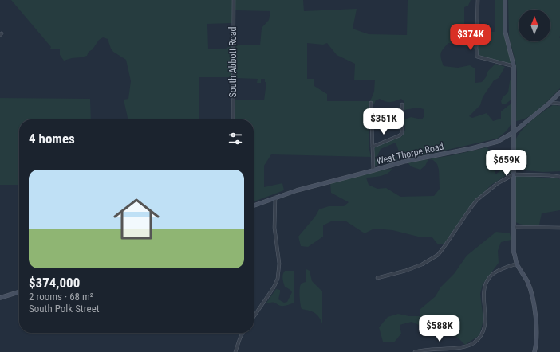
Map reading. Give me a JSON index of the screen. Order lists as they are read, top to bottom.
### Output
{
  "streets": {
    "street": ["South Abbott Road", "West Thorpe Road"]
  },
  "north": "top",
  "page": {
    "price": [
      "$374K",
      "$351K",
      "$659K",
      "$588K"
    ],
    "heading": "4 homes",
    "list": [
      {
        "name": "$374,000",
        "note": "2 rooms · 68 m² · South Polk Street"
      }
    ]
  }
}
